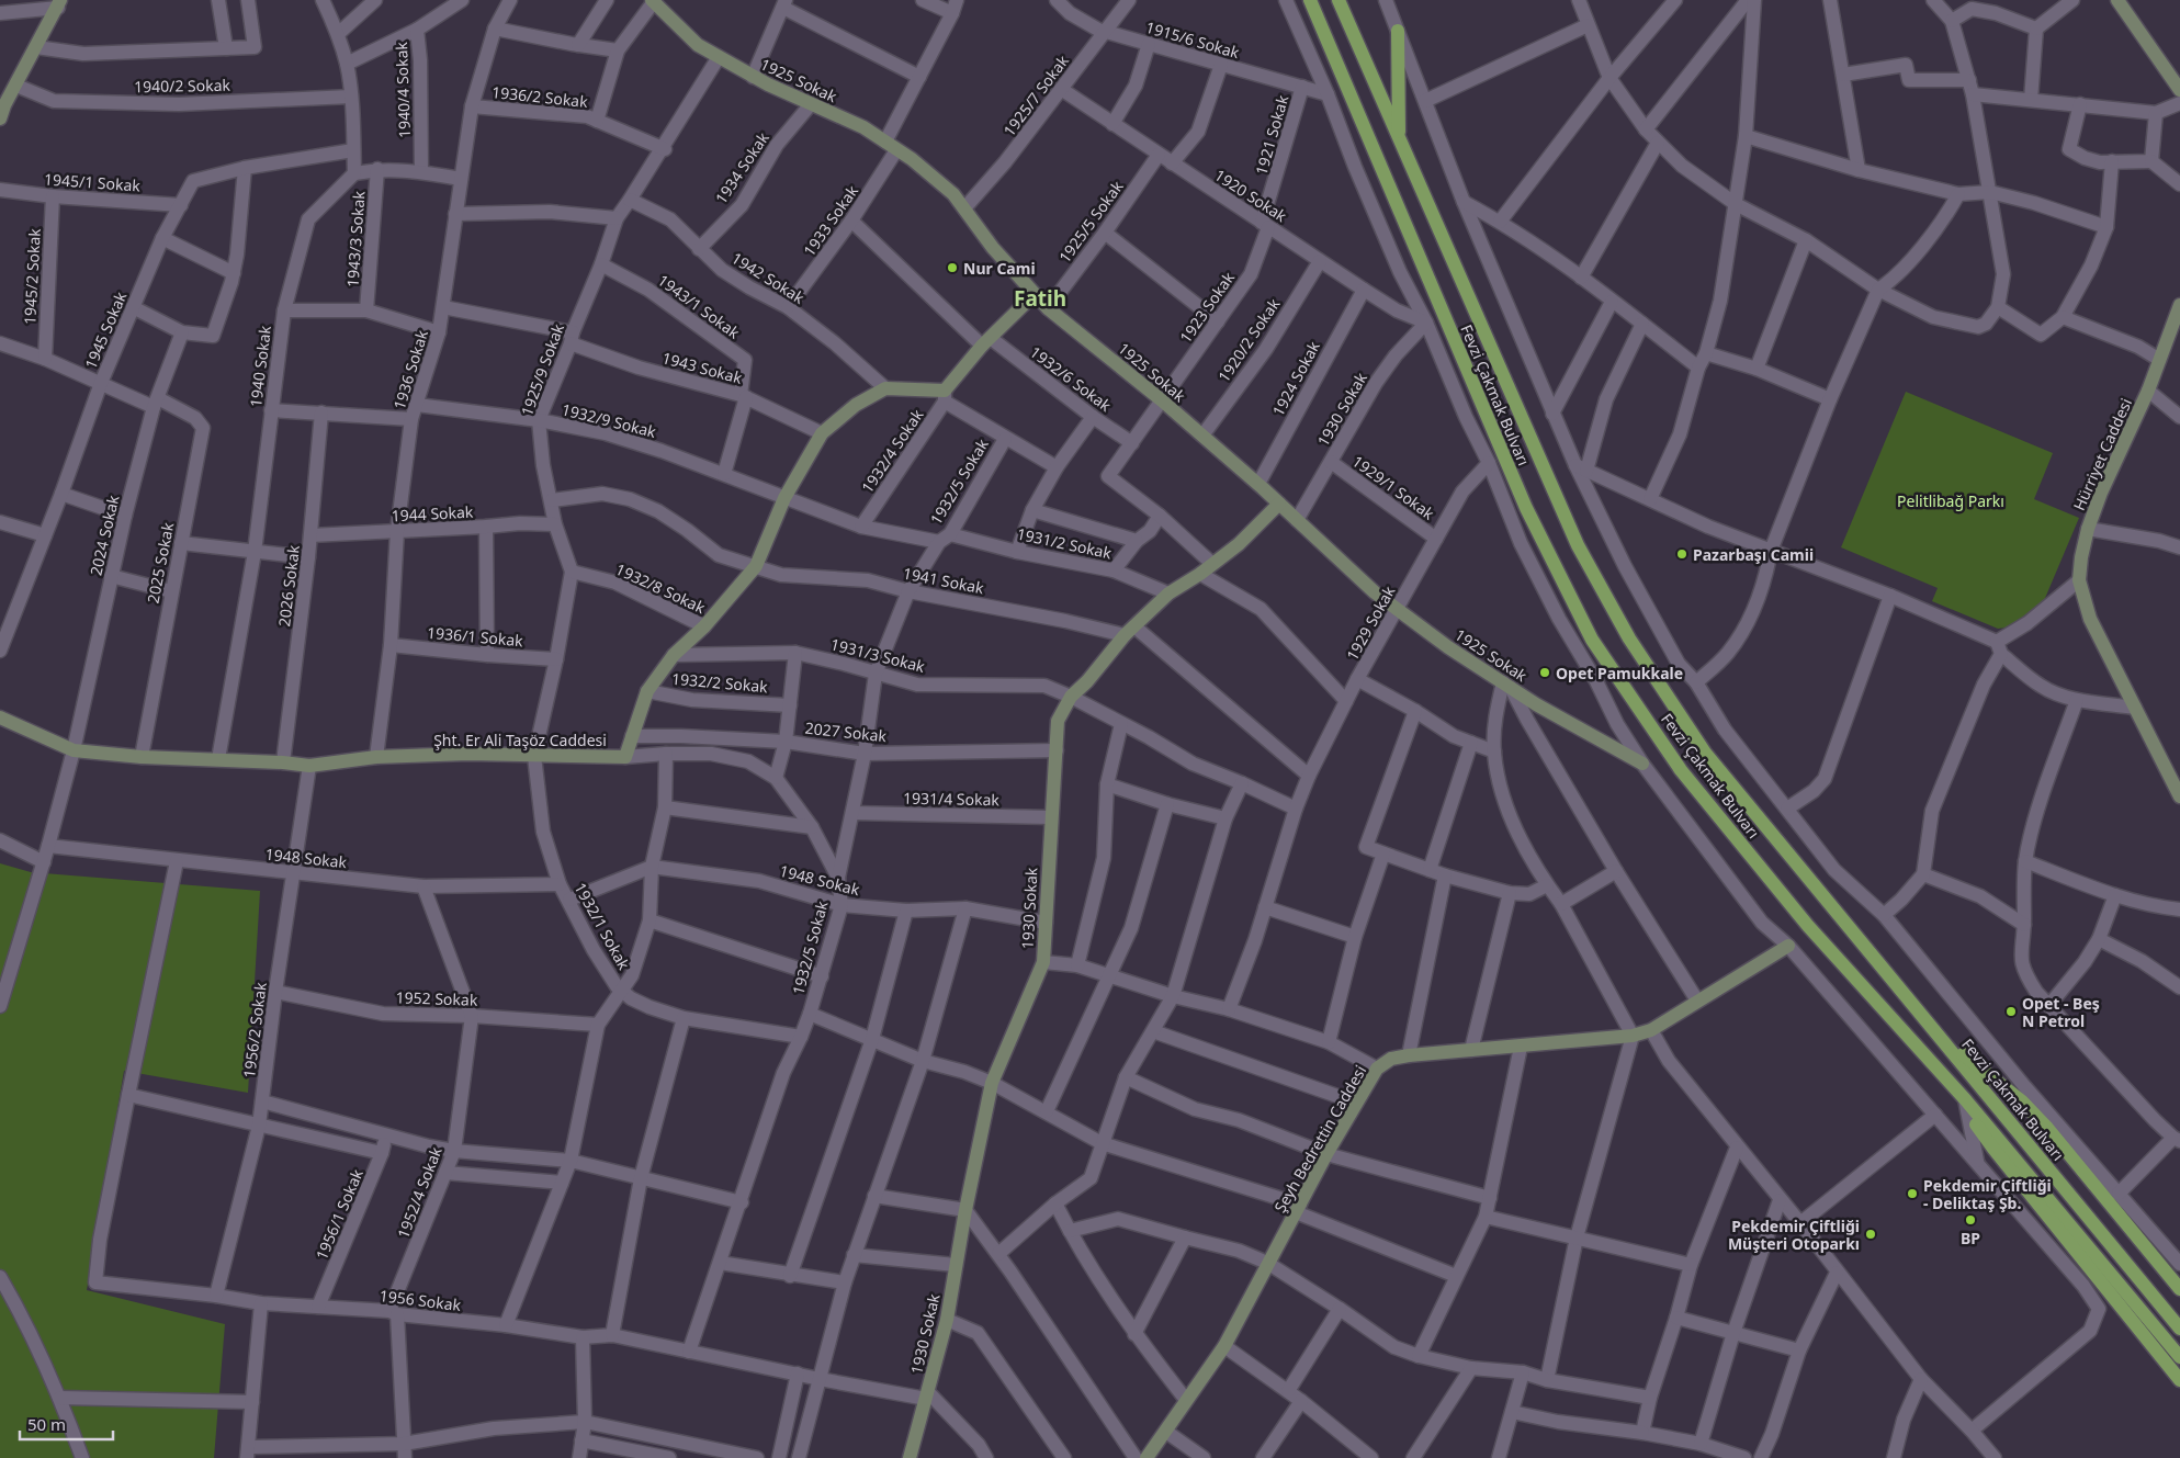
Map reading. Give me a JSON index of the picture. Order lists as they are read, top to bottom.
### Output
{
  "streets": {
    "main road": ["Fevzi Çakmak Bulvarı"],
    "street": [
      "1915/6 Sokak",
      "1925 Sokak",
      "1940/2 Sokak",
      "1940/4 Sokak",
      "1925/7 Sokak",
      "1936/2 Sokak",
      "1921 Sokak",
      "1934 Sokak",
      "1945/1 Sokak",
      "1920 Sokak",
      "1933 Sokak",
      "1925/5 Sokak",
      "1943/3 Sokak",
      "1945/2 Sokak",
      "1942 Sokak",
      "1943/1 Sokak",
      "1923 Sokak",
      "1945 Sokak",
      "1920/2 Sokak",
      "1940 Sokak",
      "1943 Sokak",
      "1936 Sokak",
      "1925/9 Sokak",
      "1932/6 Sokak",
      "1924 Sokak",
      "1930 Sokak",
      "1932/9 Sokak",
      "1932/4 Sokak",
      "Hürriyet Caddesi",
      "1932/5 Sokak",
      "1929/1 Sokak",
      "1944 Sokak",
      "2024 Sokak",
      "1931/2 Sokak",
      "2025 Sokak",
      "1941 Sokak",
      "2026 Sokak",
      "1932/8 Sokak",
      "1929 Sokak",
      "1936/1 Sokak",
      "1931/3 Sokak",
      "1932/2 Sokak",
      "2027 Sokak",
      "Şht. Er Ali Taşöz Caddesi",
      "1931/4 Sokak",
      "1948 Sokak",
      "1932/1 Sokak",
      "1952 Sokak",
      "1956/2 Sokak",
      "Şeyh Bedrettin Caddesi",
      "1952/4 Sokak",
      "1956/1 Sokak",
      "1956 Sokak"
    ]
  },
  "crossings": [
    ["1915/6 Sokak", "1925/7 Sokak"],
    ["1915/6 Sokak", "1921 Sokak"],
    ["1925 Sokak", "1925/7 Sokak"],
    ["1925 Sokak", "1934 Sokak"],
    ["1925 Sokak", "1933 Sokak"],
    ["1925 Sokak", "1925/5 Sokak"],
    ["1925 Sokak", "1923 Sokak"],
    ["1925 Sokak", "1920/2 Sokak"],
    ["1925 Sokak", "1925/9 Sokak"],
    ["1925 Sokak", "1924 Sokak"],
    ["1925 Sokak", "1930 Sokak"],
    ["1925 Sokak", "1929 Sokak"],
    ["1925/7 Sokak", "1920 Sokak"],
    ["1936/2 Sokak", "1936 Sokak"],
    ["1936/2 Sokak", "1925/9 Sokak"],
    ["1921 Sokak", "1920 Sokak"],
    ["1921 Sokak", "1923 Sokak"],
    ["1934 Sokak", "1942 Sokak"],
    ["1945/1 Sokak", "1945/2 Sokak"],
    ["1945/1 Sokak", "1945 Sokak"],
    ["1920 Sokak", "1925/5 Sokak"],
    ["1920 Sokak", "1923 Sokak"],
    ["1920 Sokak", "1920/2 Sokak"],
    ["1920 Sokak", "1924 Sokak"],
    ["1920 Sokak", "1930 Sokak"],
    ["1933 Sokak", "1942 Sokak"],
    ["1933 Sokak", "1932/6 Sokak"],
    ["1945/2 Sokak", "2025 Sokak"],
    ["1942 Sokak", "1925/9 Sokak"],
    ["1942 Sokak", "Şht. Er Ali Taşöz Caddesi"],
    ["1943/1 Sokak", "1943 Sokak"],
    ["1943/1 Sokak", "1925/9 Sokak"],
    ["1923 Sokak", "1932/6 Sokak"],
    ["1945 Sokak", "2025 Sokak"],
    ["1940 Sokak", "Şht. Er Ali Taşöz Caddesi"],
    ["1943 Sokak", "1936 Sokak"],
    ["1943 Sokak", "1925/9 Sokak"],
    ["1943 Sokak", "Şht. Er Ali Taşöz Caddesi"],
    ["1936 Sokak", "1932/9 Sokak"],
    ["1936 Sokak", "1944 Sokak"],
    ["1936 Sokak", "1936/1 Sokak"],
    ["1936 Sokak", "Şht. Er Ali Taşöz Caddesi"],
    ["1925/9 Sokak", "1932/9 Sokak"],
    ["1925/9 Sokak", "1944 Sokak"],
    ["1925/9 Sokak", "1932/8 Sokak"],
    ["1925/9 Sokak", "1936/1 Sokak"],
    ["1925/9 Sokak", "Şht. Er Ali Taşöz Caddesi"],
    ["1925/9 Sokak", "1932/1 Sokak"],
    ["1930 Sokak", "1929/1 Sokak"],
    ["1930 Sokak", "1931/2 Sokak"],
    ["1930 Sokak", "1941 Sokak"],
    ["1930 Sokak", "1931/3 Sokak"],
    ["1930 Sokak", "2027 Sokak"],
    ["1930 Sokak", "1931/4 Sokak"],
    ["1930 Sokak", "1948 Sokak"],
    ["1930 Sokak", "1956 Sokak"],
    ["1932/9 Sokak", "1931/2 Sokak"],
    ["1932/9 Sokak", "Şht. Er Ali Taşöz Caddesi"],
    ["1932/4 Sokak", "1931/2 Sokak"],
    ["1932/5 Sokak", "1931/2 Sokak"],
    ["1932/5 Sokak", "1941 Sokak"],
    ["1932/5 Sokak", "1931/3 Sokak"],
    ["1932/5 Sokak", "2027 Sokak"],
    ["1932/5 Sokak", "1931/4 Sokak"],
    ["1932/5 Sokak", "1948 Sokak"],
    ["1932/5 Sokak", "1932/1 Sokak"],
    ["1932/5 Sokak", "1956 Sokak"],
    ["1929/1 Sokak", "1929 Sokak"],
    ["1944 Sokak", "2026 Sokak"],
    ["2024 Sokak", "2025 Sokak"],
    ["2024 Sokak", "Şht. Er Ali Taşöz Caddesi"],
    ["2024 Sokak", "1948 Sokak"],
    ["1931/2 Sokak", "Şht. Er Ali Taşöz Caddesi"],
    ["2025 Sokak", "Şht. Er Ali Taşöz Caddesi"],
    ["1941 Sokak", "Şht. Er Ali Taşöz Caddesi"],
    ["2026 Sokak", "Şht. Er Ali Taşöz Caddesi"],
    ["1932/8 Sokak", "Şht. Er Ali Taşöz Caddesi"],
    ["1929 Sokak", "1931/3 Sokak"],
    ["1931/3 Sokak", "Şht. Er Ali Taşöz Caddesi"],
    ["1932/2 Sokak", "Şht. Er Ali Taşöz Caddesi"],
    ["2027 Sokak", "Şht. Er Ali Taşöz Caddesi"],
    ["Şht. Er Ali Taşöz Caddesi", "1932/1 Sokak"],
    ["Şht. Er Ali Taşöz Caddesi", "1956/2 Sokak"],
    ["1948 Sokak", "1932/1 Sokak"],
    ["1948 Sokak", "1956/2 Sokak"],
    ["1952 Sokak", "1956/2 Sokak"],
    ["1952 Sokak", "1952/4 Sokak"],
    ["1956/2 Sokak", "1956 Sokak"],
    ["1952/4 Sokak", "1956 Sokak"],
    ["1956/1 Sokak", "1956 Sokak"]
  ],
  "districts": ["Fatih"],
  "parks": ["Pelitlibağ Parkı"],
  "places": [
    "Nur Cami",
    "Pazarbaşı Camii",
    "Opet Pamukkale",
    "Opet - Beş N Petrol",
    "Pekdemir Çiftliği - Deliktaş Şb.",
    "BP",
    "Pekdemir Çiftliği Müşteri Otoparkı"
  ],
  "scale_bar": "50 m"
}
